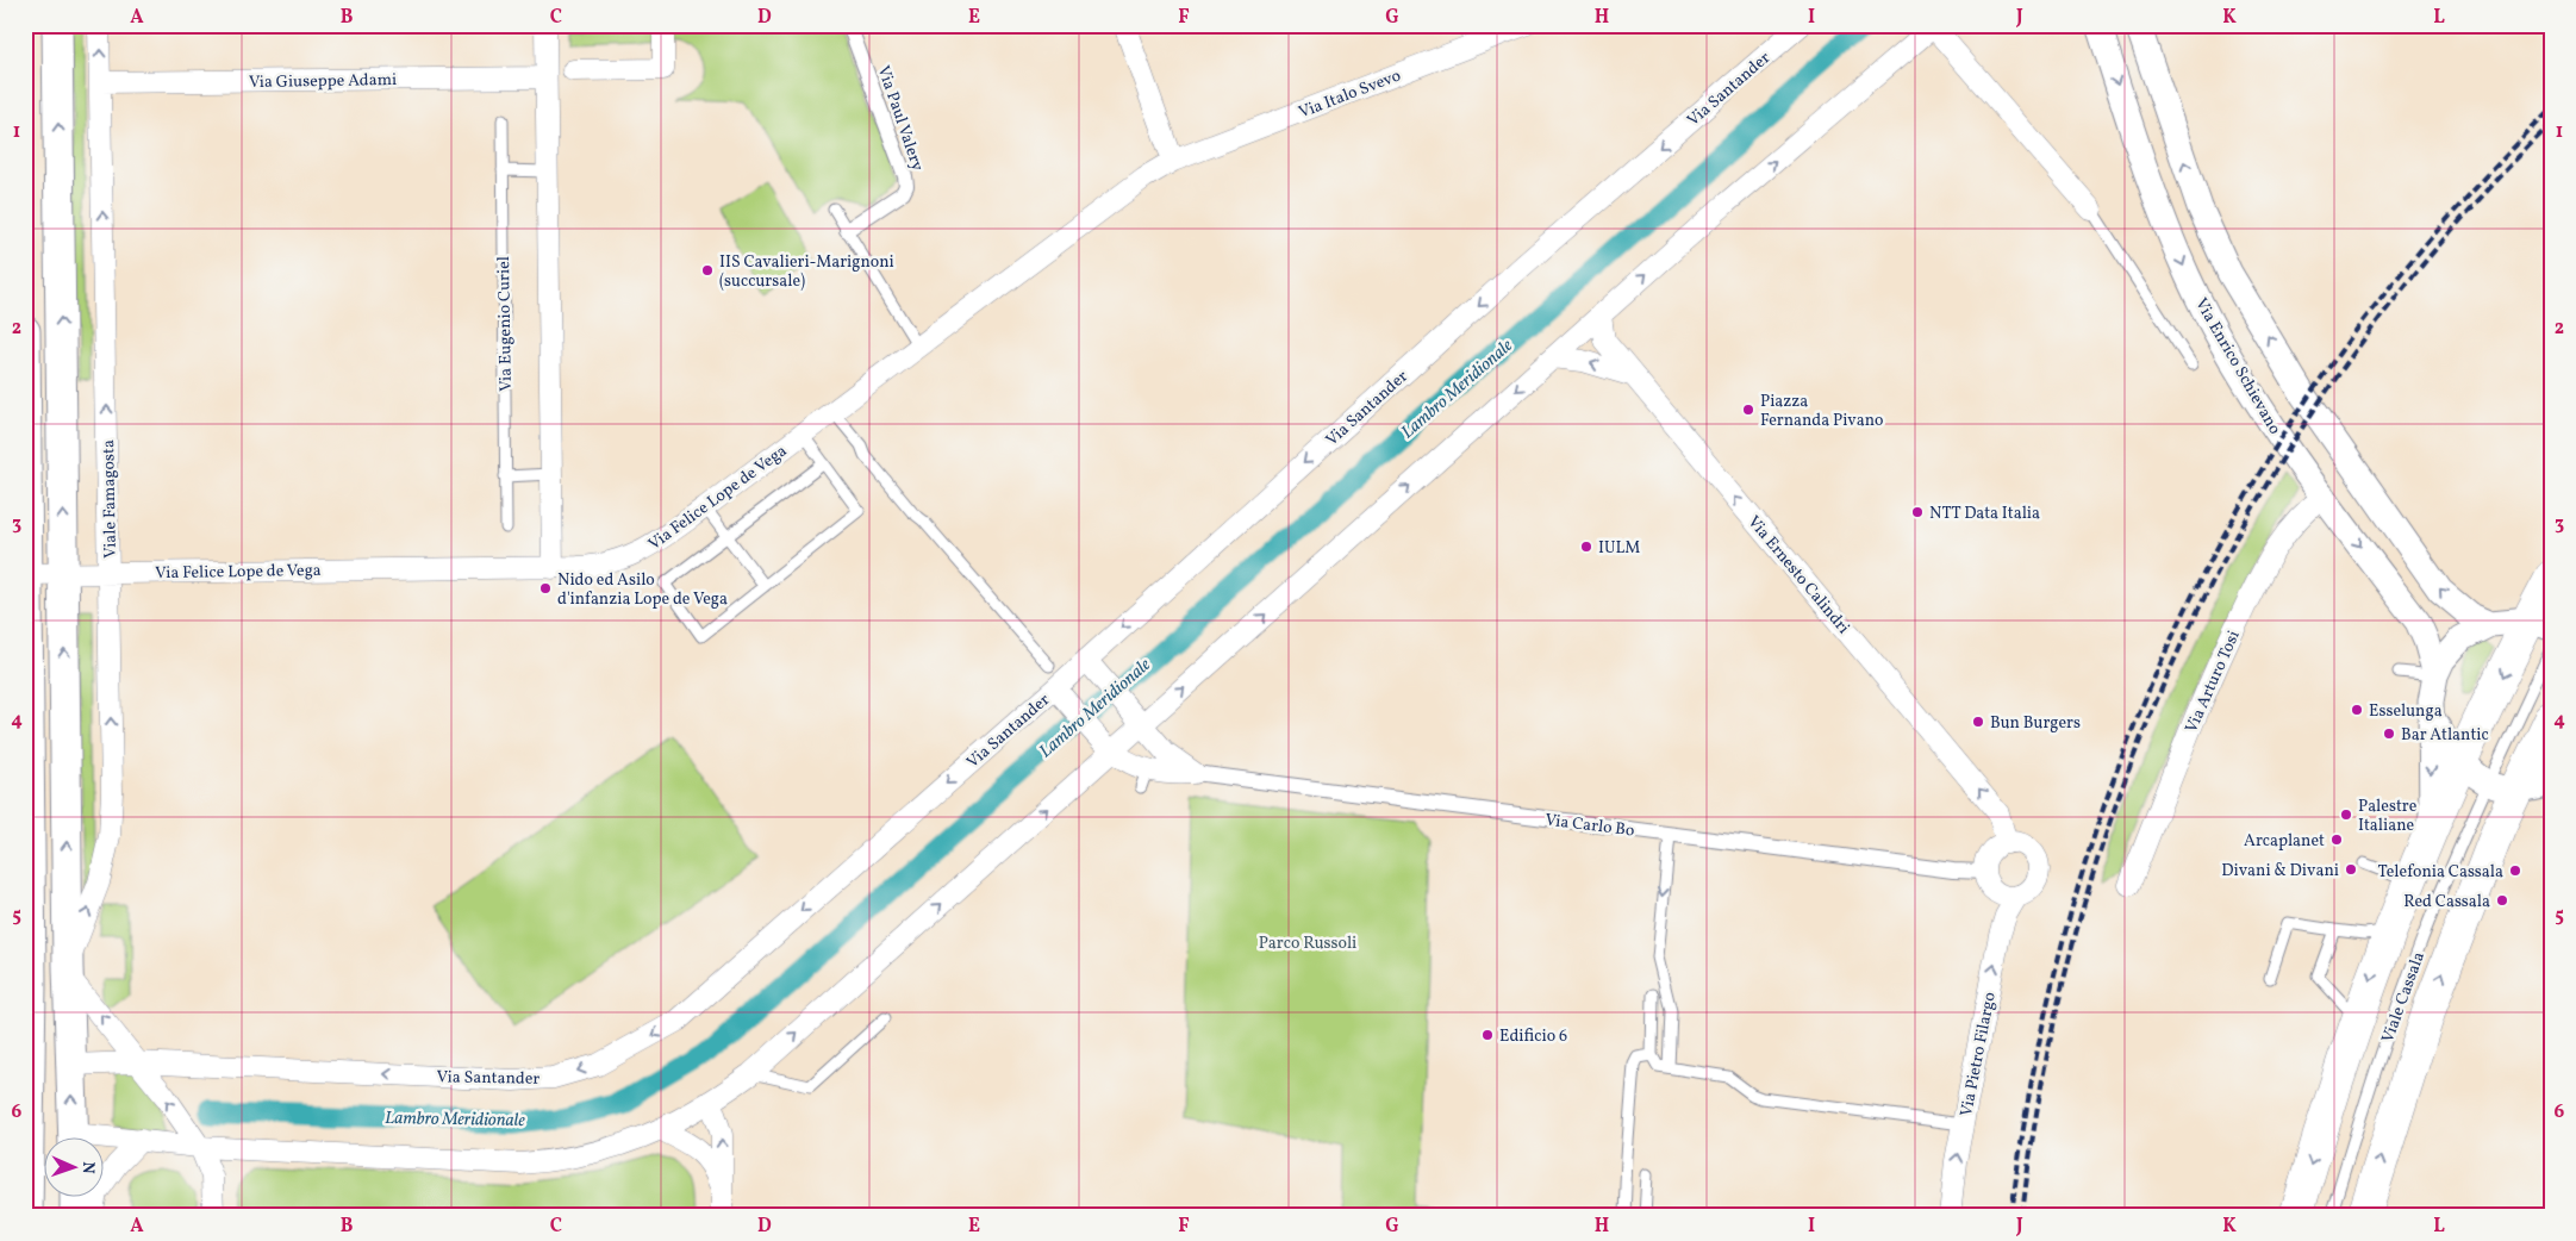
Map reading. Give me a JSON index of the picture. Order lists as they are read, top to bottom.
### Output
{
  "streets": {
    "main road": ["Viale Famagosta", "Viale Cassala"],
    "street": [
      "Via Giuseppe Adami",
      "Via Santander",
      "Via Italo Svevo",
      "Via Paul Valery",
      "Via Enrico Schievano",
      "Via Felice Lope de Vega",
      "Via Ernesto Calindri",
      "Via Arturo Tosi",
      "Via Carlo Bo",
      "Via Pietro Filargo"
    ],
    "lane": ["Via Eugenio Curiel"]
  },
  "crossings": [
    ["Via Giuseppe Adami", "Viale Famagosta"],
    ["Via Santander", "Viale Famagosta"],
    ["Via Santander", "Via Carlo Bo"],
    ["Via Italo Svevo", "Via Felice Lope de Vega"],
    ["Via Enrico Schievano", "Via Arturo Tosi"],
    ["Via Felice Lope de Vega", "Viale Famagosta"],
    ["Via Ernesto Calindri", "Via Carlo Bo"],
    ["Via Ernesto Calindri", "Via Pietro Filargo"],
    ["Via Carlo Bo", "Via Pietro Filargo"]
  ],
  "one_way": ["Via Ernesto Calindri", "Via Pietro Filargo"],
  "water": ["Lambro Meridionale"],
  "parks": ["Parco Russoli"],
  "places": [
    "IIS Cavalieri-Marignoni (succursale)",
    "Piazza Fernanda Pivano",
    "NTT Data Italia",
    "IULM",
    "Nido ed Asilo d'infanzia Lope de Vega",
    "Esselunga",
    "Bun Burgers",
    "Bar Atlantic",
    "Palestre Italiane",
    "Arcaplanet",
    "Divani & Divani",
    "Telefonia Cassala",
    "Red Cassala",
    "Edificio 6"
  ],
  "north": "right",
  "grid": {
    "columns": [
      "A",
      "B",
      "C",
      "D",
      "E",
      "F",
      "G",
      "H",
      "I",
      "J",
      "K",
      "L"
    ],
    "rows": [
      "1",
      "2",
      "3",
      "4",
      "5",
      "6"
    ]
  }
}
